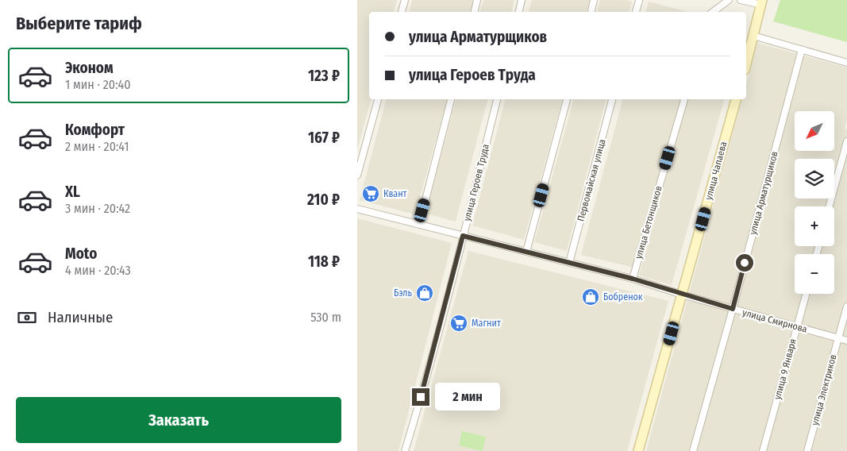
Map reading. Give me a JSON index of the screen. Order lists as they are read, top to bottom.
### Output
{
  "streets": {
    "street": [
      "улица Чапаева",
      "Первомайская улица",
      "улица Героев Труда",
      "улица Арматурщиков",
      "улица Бетонщиков",
      "улица Смирнова",
      "улица 9 Января",
      "улица Электриков"
    ]
  },
  "crossings": [
    ["улица Чапаева", "улица Смирнова"],
    ["Первомайская улица", "улица Смирнова"],
    ["улица Героев Труда", "улица Смирнова"],
    ["улица Арматурщиков", "улица Смирнова"],
    ["улица Бетонщиков", "улица Смирнова"],
    ["улица Смирнова", "улица 9 Января"],
    ["улица Смирнова", "улица Электриков"]
  ],
  "places": {
    "supermarket": ["Квант", "Магнит"],
    "shop": ["Бэль", "Бобренок"]
  },
  "north": "bottom left",
  "page": {
    "heading": "Выберите тариф",
    "banner": ["улица Арматурщиков", "улица Героев Труда"],
    "list": [
      {
        "name": "Эконом",
        "note": "1 мин · 20:40",
        "value": "123 ₽"
      },
      {
        "name": "Комфорт",
        "note": "2 мин · 20:41",
        "value": "167 ₽"
      },
      {
        "name": "XL",
        "note": "3 мин · 20:42",
        "value": "210 ₽"
      },
      {
        "name": "Moto",
        "note": "4 мин · 20:43",
        "value": "118 ₽"
      }
    ],
    "map_buttons": ["+", "−"],
    "pay": ["Наличные", "530 m"],
    "bubble": "2 мин",
    "buttons": "Заказать"
  }
}
